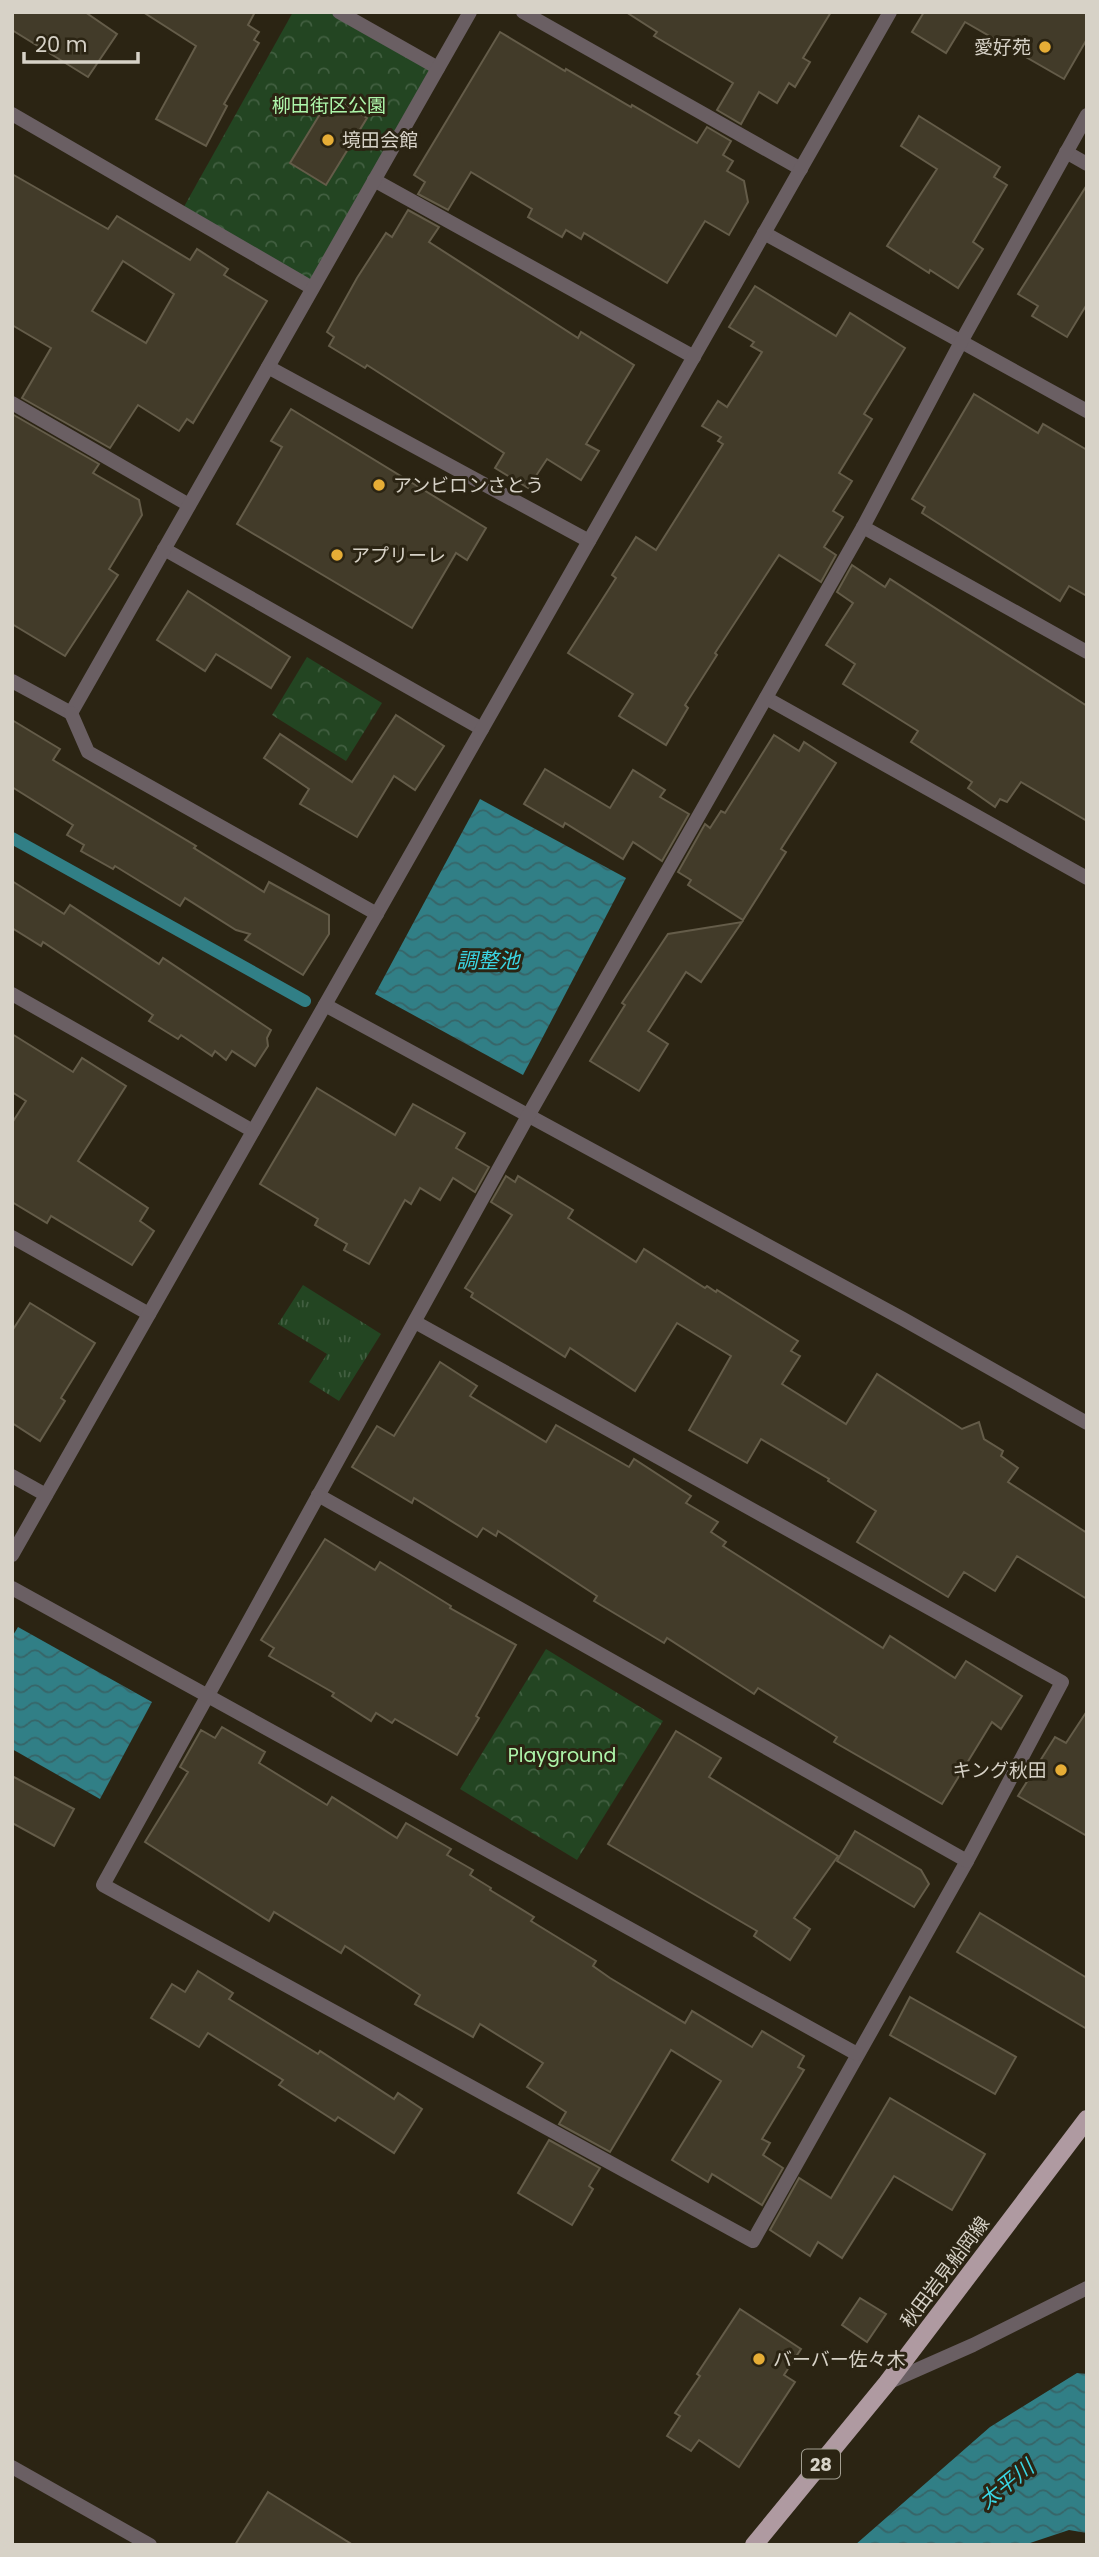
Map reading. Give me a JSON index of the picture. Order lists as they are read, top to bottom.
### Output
{
  "streets": {
    "main road": ["秋田岩見船岡線", "28"]
  },
  "water": ["調整池", "太平川"],
  "parks": ["柳田街区公園", "Playground"],
  "places": [
    "愛好苑",
    "境田会館",
    "アンビロンさとう",
    "アプリーレ",
    "キング秋田",
    "バーバー佐々木"
  ],
  "scale_bar": "20 m"
}
